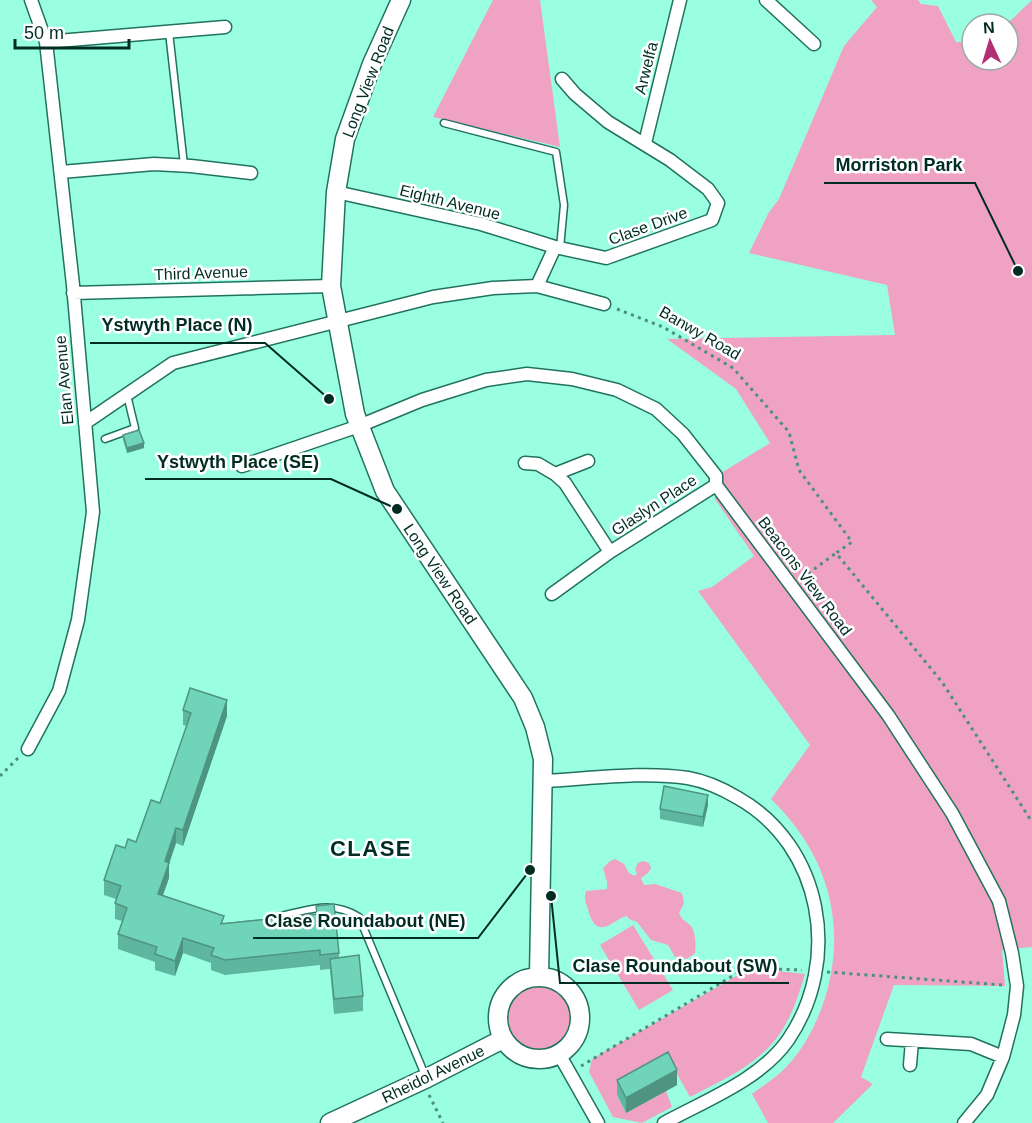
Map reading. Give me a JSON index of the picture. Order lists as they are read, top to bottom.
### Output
{
  "streets": {
    "street": [
      "Arwelfa",
      "Long View Road",
      "Eighth Avenue",
      "Clase Drive",
      "Third Avenue",
      "Elan Avenue",
      "Glaslyn Place",
      "Beacons View Road",
      "Rheidol Avenue"
    ],
    "path": ["Banwy Road"]
  },
  "crossings": [
    ["Arwelfa", "Clase Drive"],
    ["Long View Road", "Eighth Avenue"],
    ["Long View Road", "Third Avenue"],
    ["Long View Road", "Beacons View Road"],
    ["Long View Road", "Rheidol Avenue"],
    ["Eighth Avenue", "Clase Drive"],
    ["Third Avenue", "Elan Avenue"],
    ["Glaslyn Place", "Beacons View Road"]
  ],
  "districts": ["CLASE"],
  "places": [
    "Morriston Park",
    "Ystwyth Place (N)",
    "Ystwyth Place (SE)",
    "Clase Roundabout (NE)",
    "Clase Roundabout (SW)"
  ],
  "scale_bar": "50 m",
  "north": "top"
}
